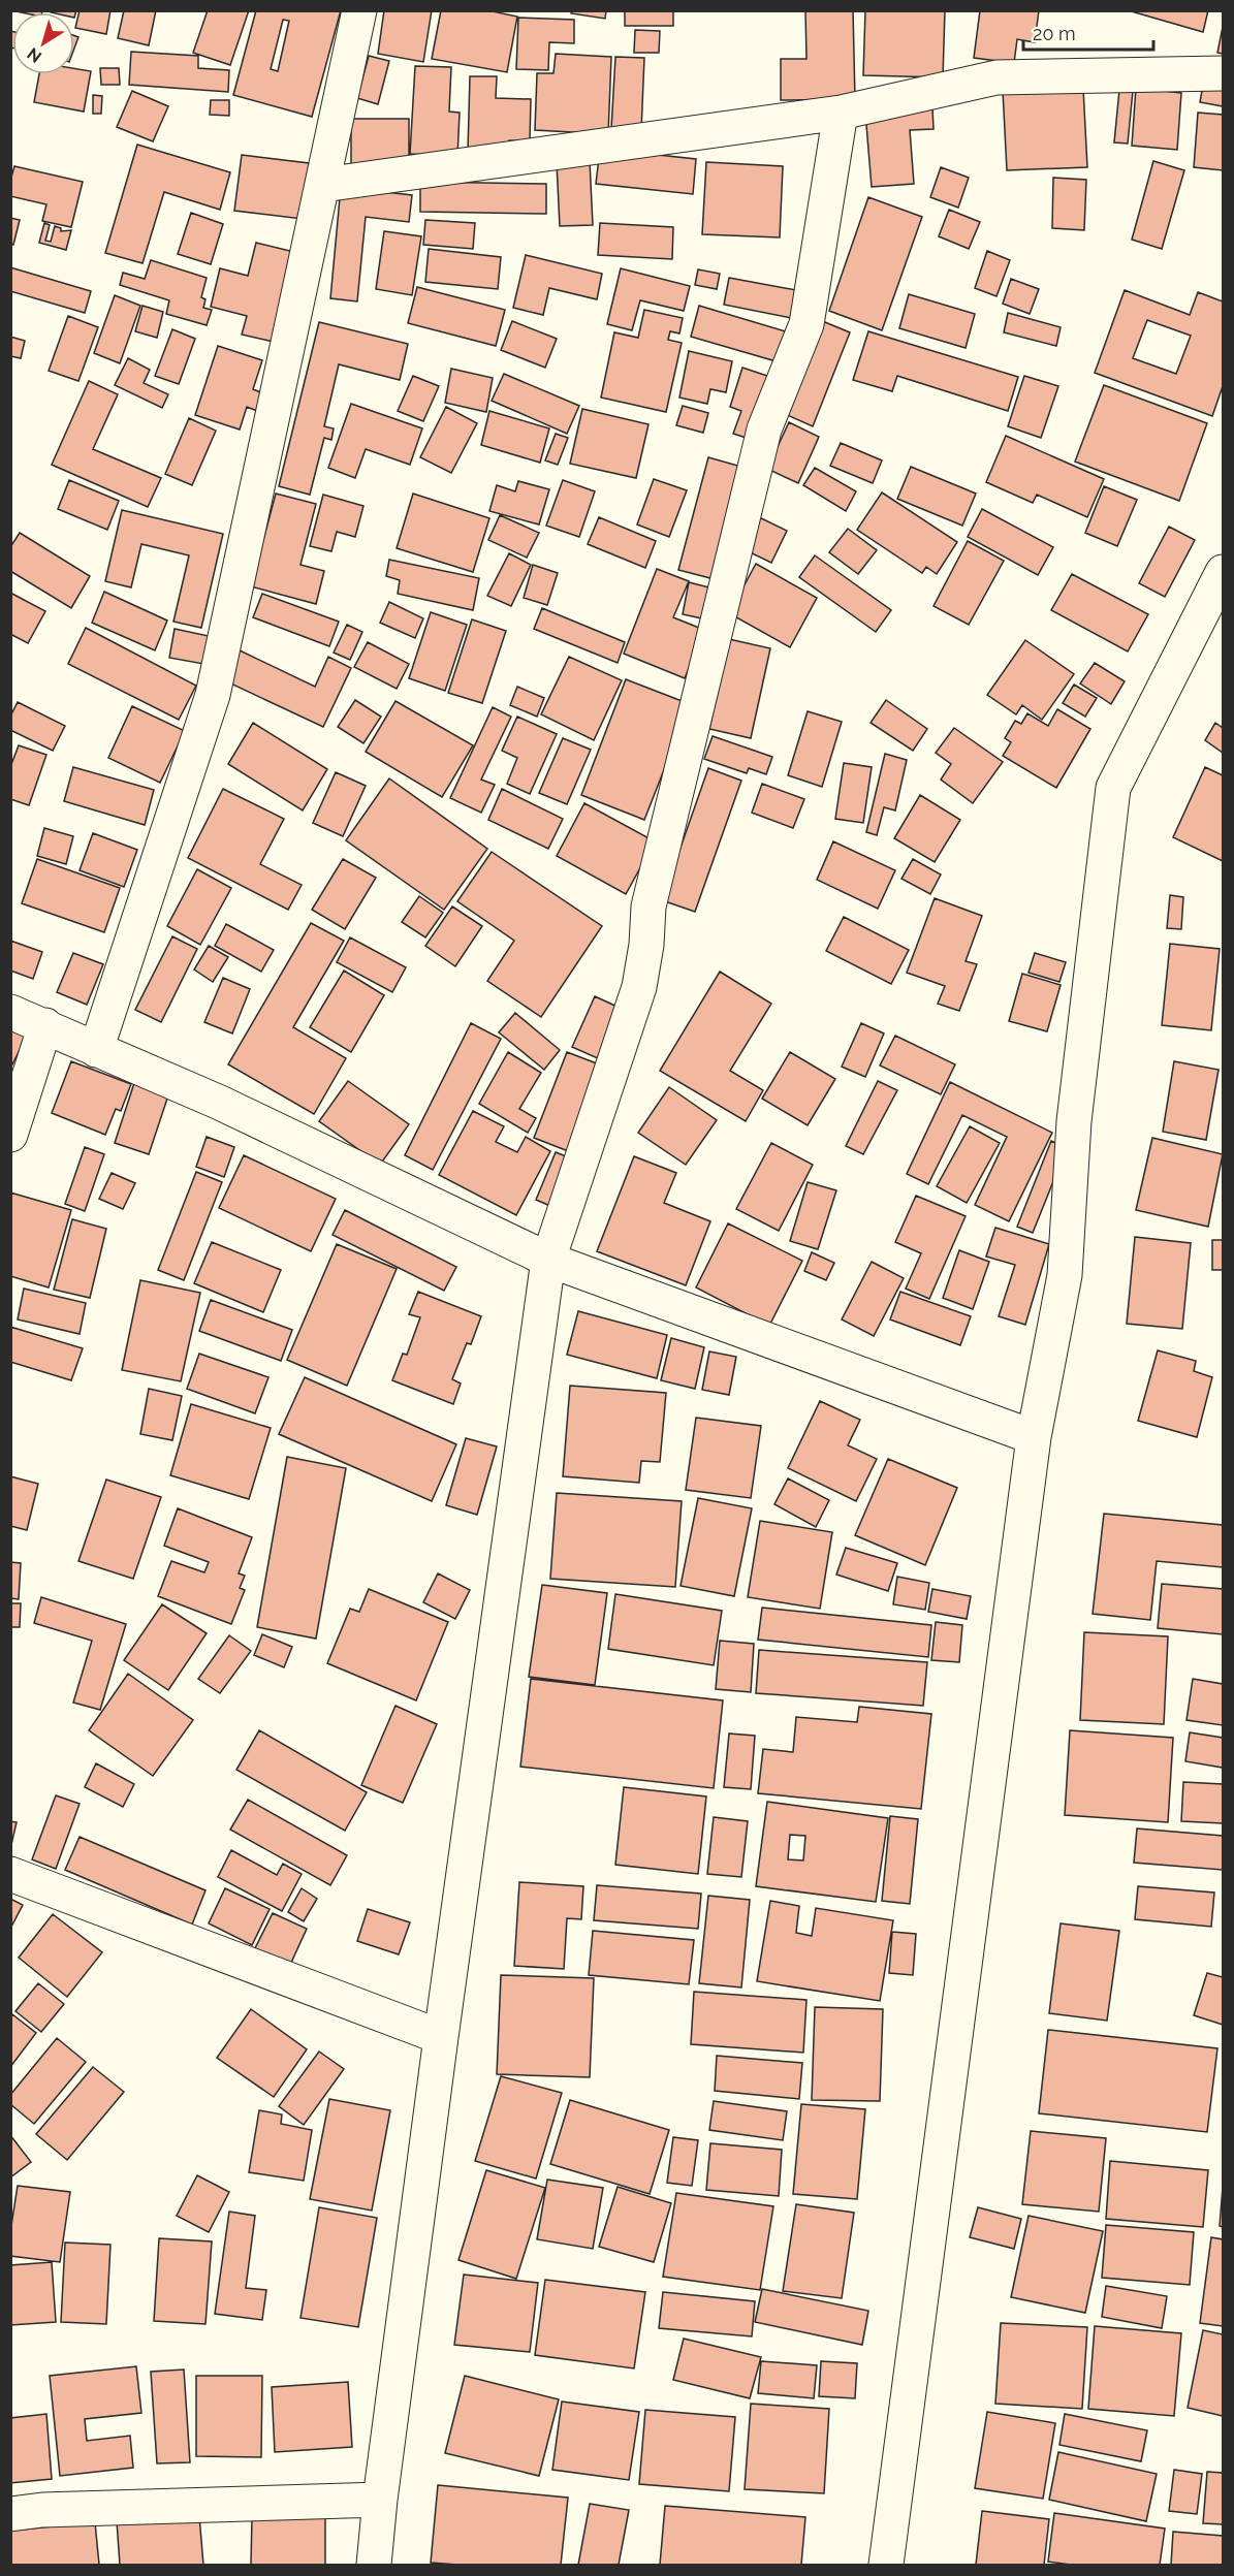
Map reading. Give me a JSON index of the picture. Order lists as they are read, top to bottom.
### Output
{
  "scale_bar": "20 m",
  "north": "bottom left"
}
